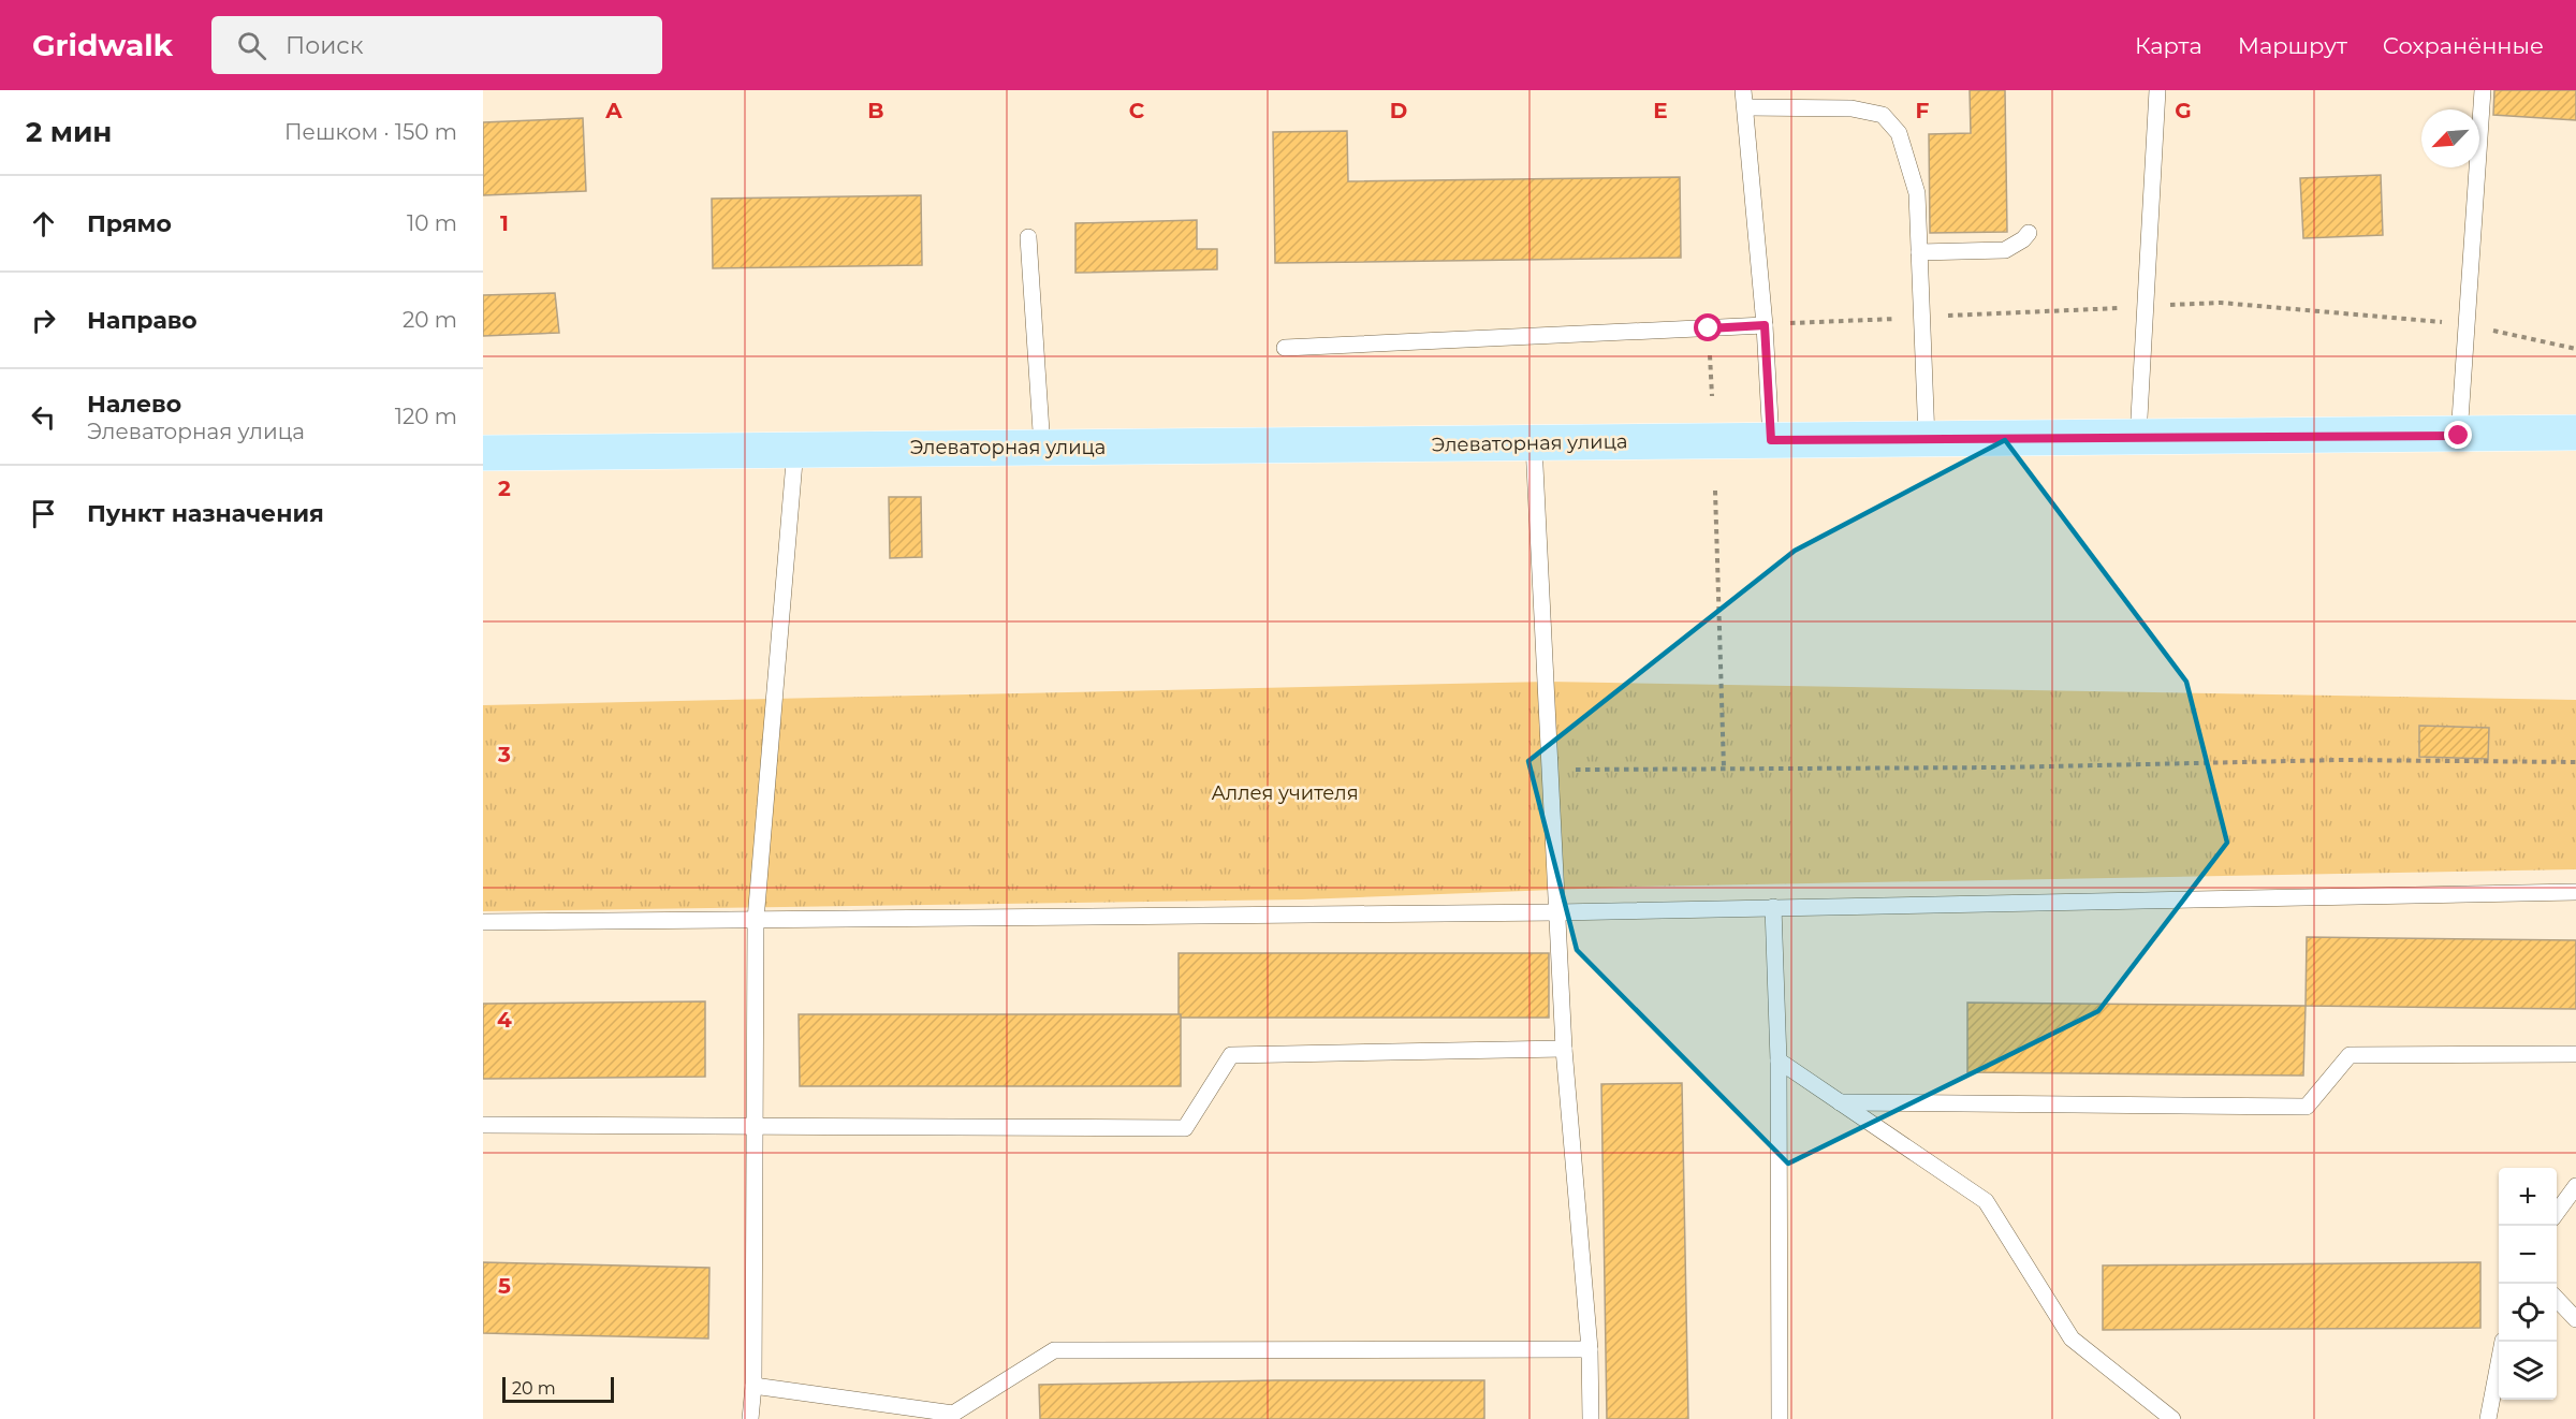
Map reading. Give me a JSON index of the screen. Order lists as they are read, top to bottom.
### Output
{
  "streets": {
    "main road": ["Элеваторная улица"]
  },
  "parks": ["Аллея учителя"],
  "scale_bar": "20 m",
  "north": "bottom left",
  "page": {
    "header": "Gridwalk",
    "search": "Поиск",
    "nav": ["Карта", "Маршрут", "Сохранённые"],
    "heading": ["2 мин", "Пешком · 150 m"],
    "list": [
      ["Прямо", "10 m"],
      ["Направо", "20 m"],
      ["Налево", "Элеваторная улица", "120 m"],
      "Пункт назначения"
    ],
    "map_buttons": ["+", "−"],
    "scale": "20 m"
  },
  "grid": {
    "columns": [
      "A",
      "B",
      "C",
      "D",
      "E",
      "F",
      "G"
    ],
    "rows": [
      "1",
      "2",
      "3",
      "4",
      "5"
    ]
  }
}
